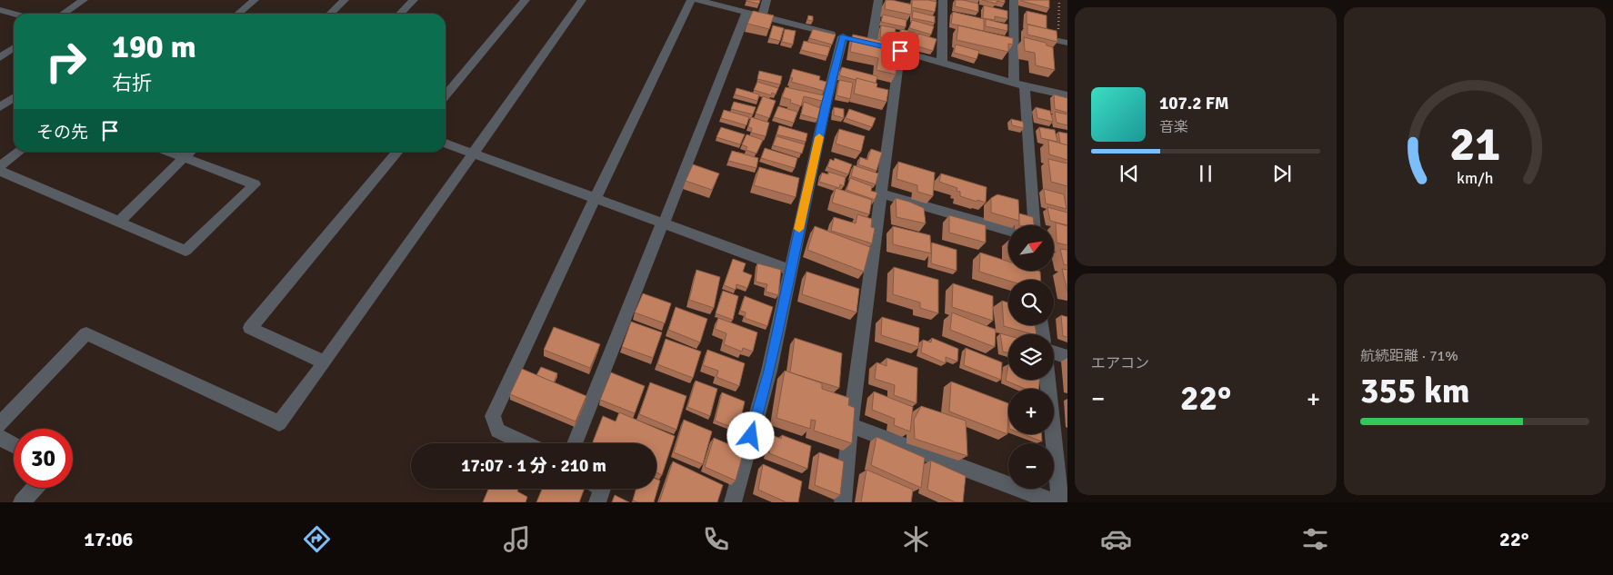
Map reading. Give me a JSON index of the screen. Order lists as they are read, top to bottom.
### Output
{
  "north": "top right",
  "page": {
    "turn": ["190 m", "右折"],
    "song": ["107.2 FM", "音楽"],
    "then": "その先",
    "map_buttons": ["+", "−"],
    "tile": [
      "エアコン",
      ["航続距離 · 71%", "355 km"]
    ],
    "heat": ["−", "22°", "+"],
    "limit": "30",
    "trip": "17:07 · 1 分 · 210 m",
    "tabs": ["17:06", "22°"],
    "gauge": ["21", "km/h"]
  }
}
